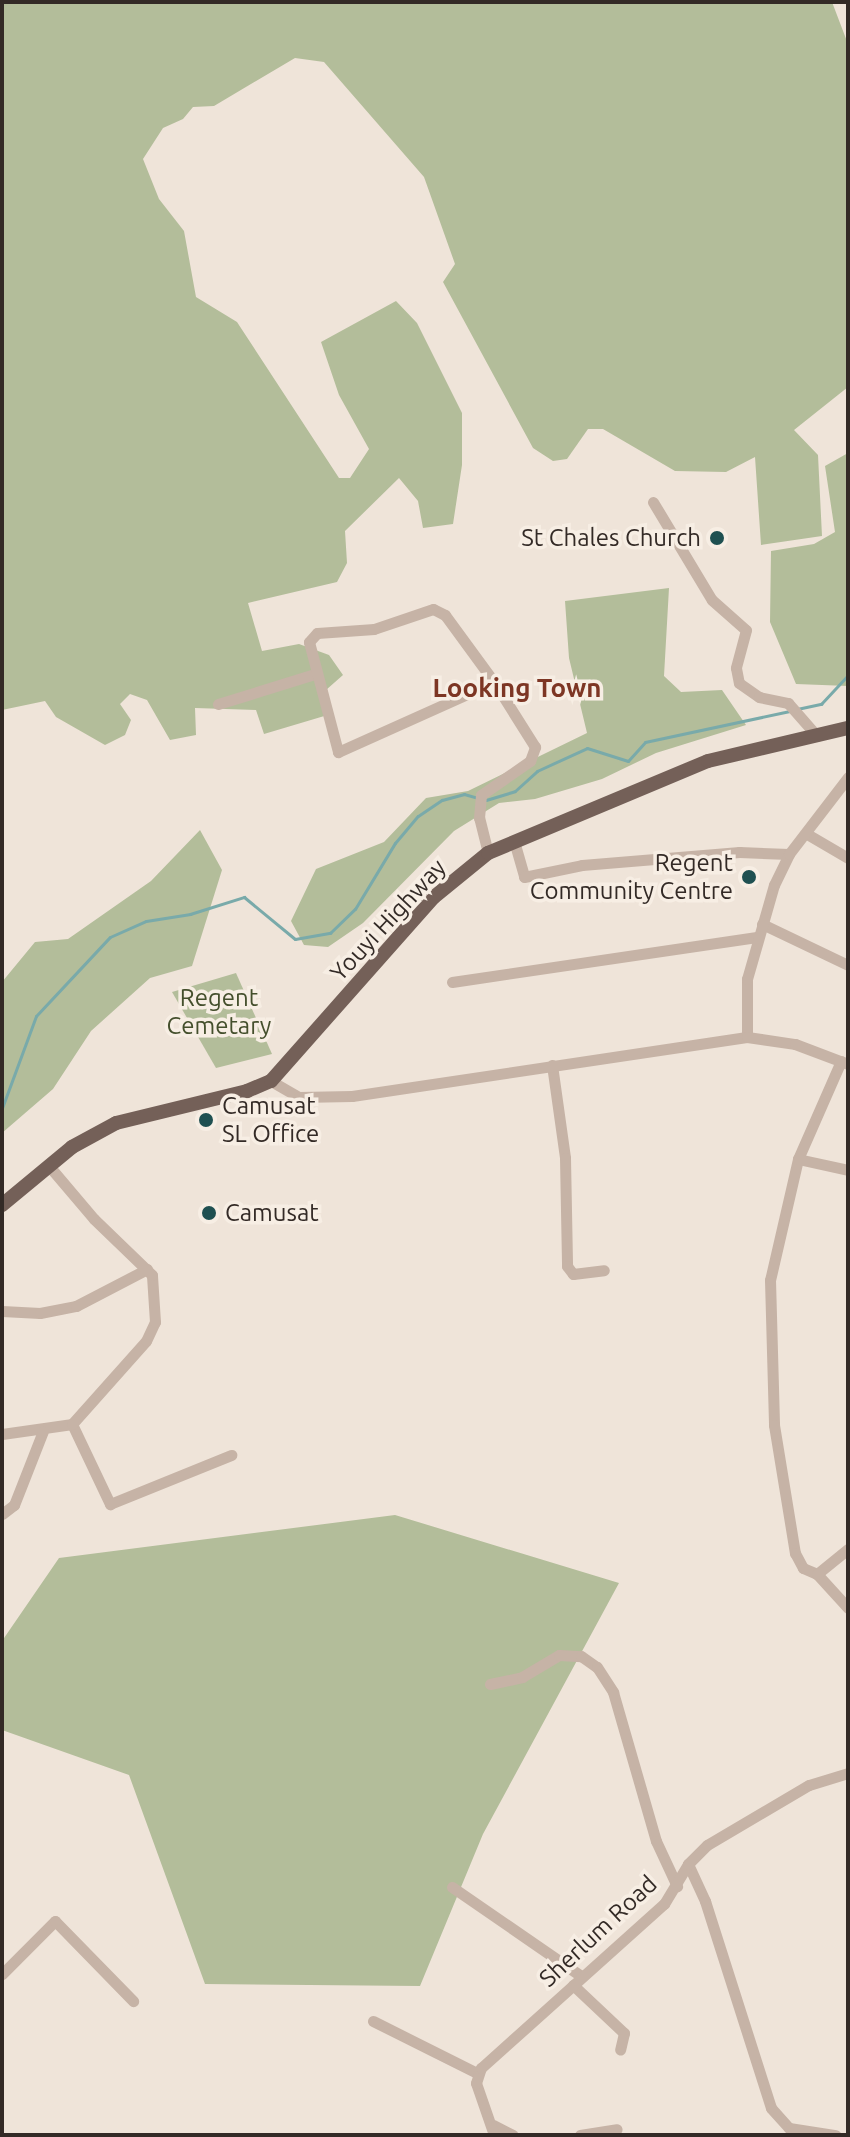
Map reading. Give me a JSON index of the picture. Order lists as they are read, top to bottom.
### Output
{
  "streets": {
    "main road": ["Youyi Highway"],
    "street": ["Sherlum Road"]
  },
  "districts": ["Looking Town"],
  "parks": ["Regent Cemetary"],
  "places": [
    "St Chales Church",
    "Regent Community Centre",
    "Camusat SL Office",
    "Camusat"
  ]
}
